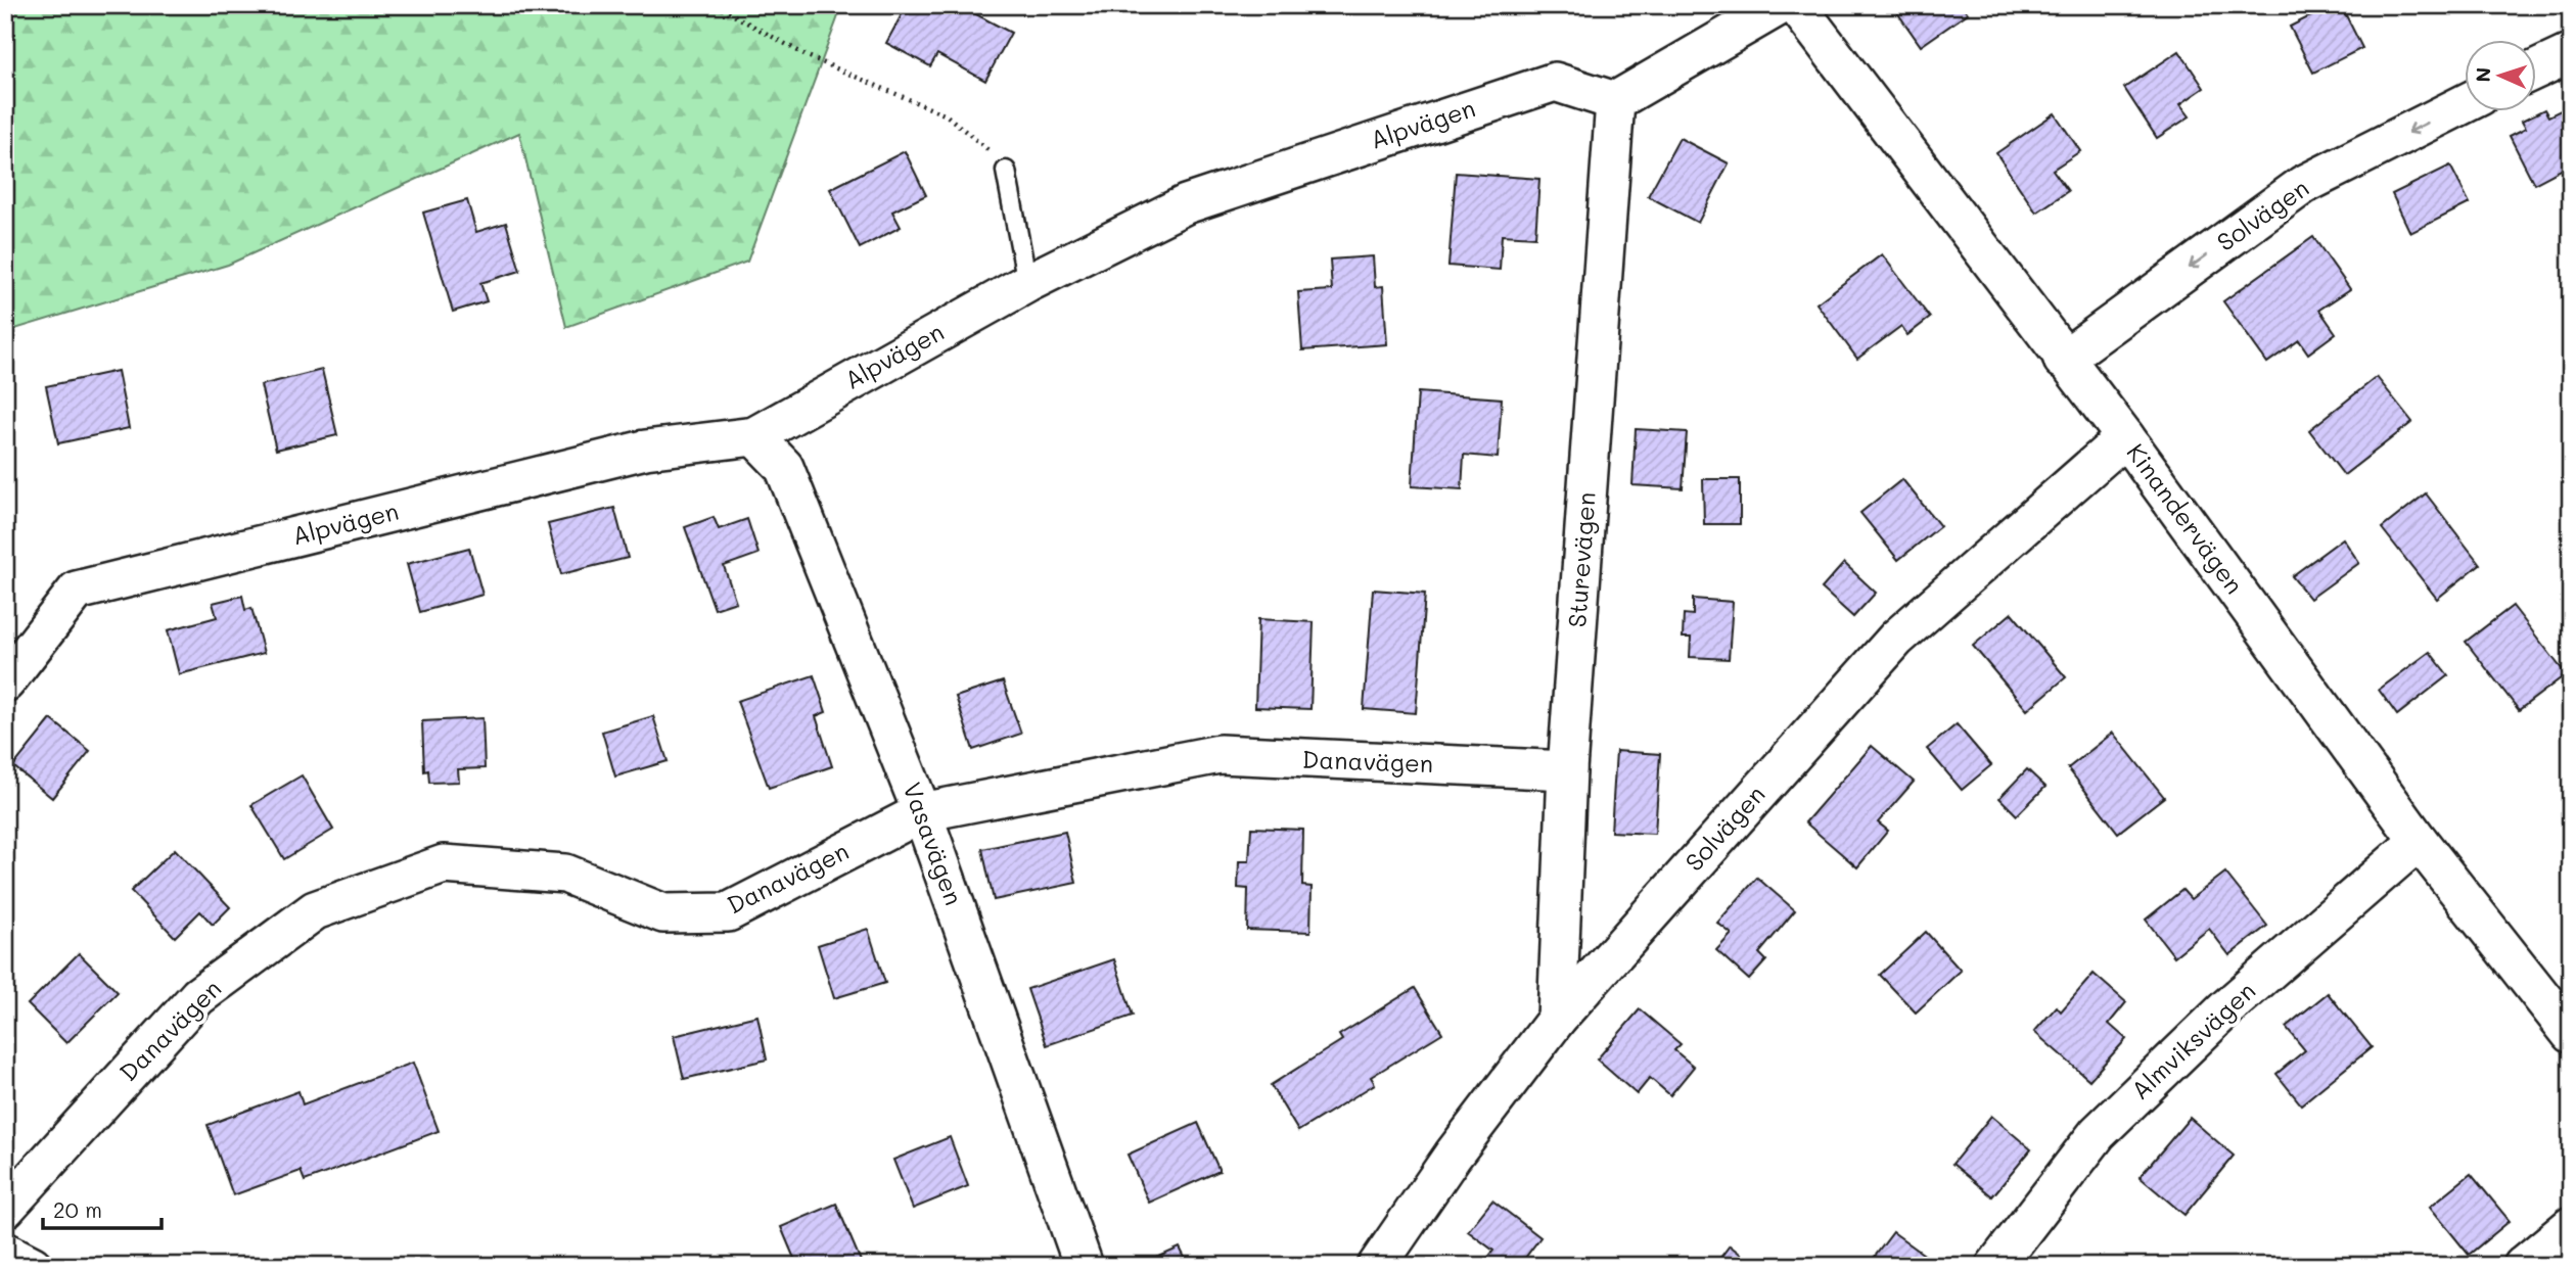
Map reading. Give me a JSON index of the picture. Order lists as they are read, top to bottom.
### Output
{
  "streets": {
    "street": [
      "Alpvägen",
      "Solvägen",
      "Kinandervägen",
      "Sturevägen",
      "Danavägen",
      "Vasavägen",
      "Almviksvägen"
    ]
  },
  "crossings": [
    ["Alpvägen", "Sturevägen"],
    ["Alpvägen", "Vasavägen"],
    ["Solvägen", "Kinandervägen"],
    ["Solvägen", "Sturevägen"],
    ["Kinandervägen", "Almviksvägen"],
    ["Sturevägen", "Danavägen"],
    ["Danavägen", "Vasavägen"]
  ],
  "scale_bar": "20 m",
  "north": "left"
}
